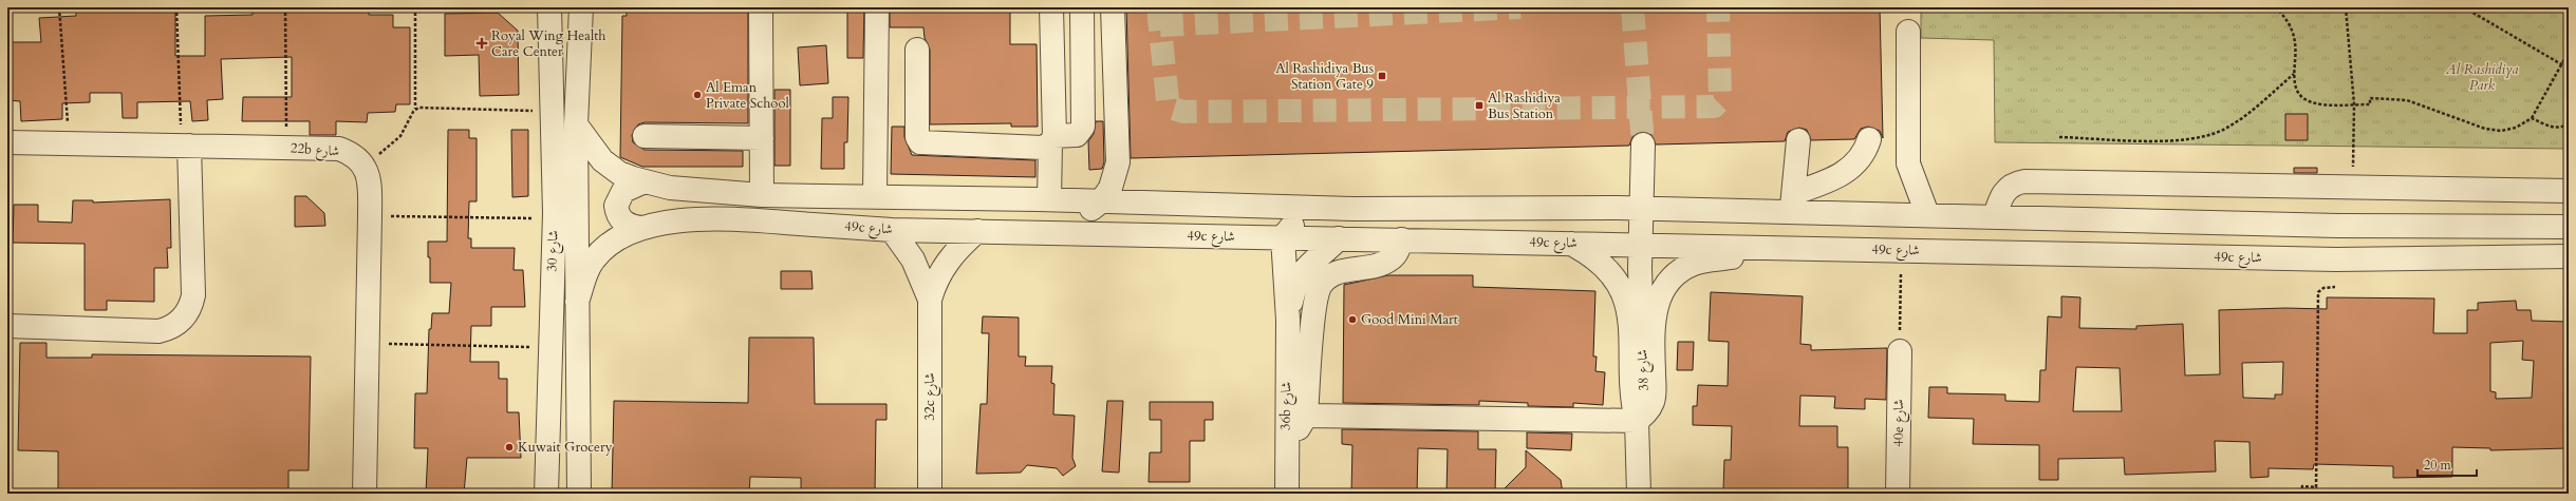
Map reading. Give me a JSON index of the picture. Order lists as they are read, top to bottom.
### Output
{
  "streets": {
    "street": [
      "22b شارع",
      "49c شارع",
      "شارع 30",
      "شارع 38",
      "32c شارع",
      "36b شارع",
      "40e شارع"
    ]
  },
  "crossings": [
    ["49c شارع", "شارع 30"],
    ["49c شارع", "شارع 38"],
    ["49c شارع", "32c شارع"],
    ["49c شارع", "36b شارع"]
  ],
  "parks": ["Al Rashidiya Park"],
  "places": {
    "health": ["Royal Wing Health Care Center"],
    "transit": ["Al Rashidiya Bus Station Gate 9", "Al Rashidiya Bus Station"],
    "other": ["Al Eman Private School", "Good Mini Mart", "Kuwait Grocery"]
  },
  "scale_bar": "20 m"
}
